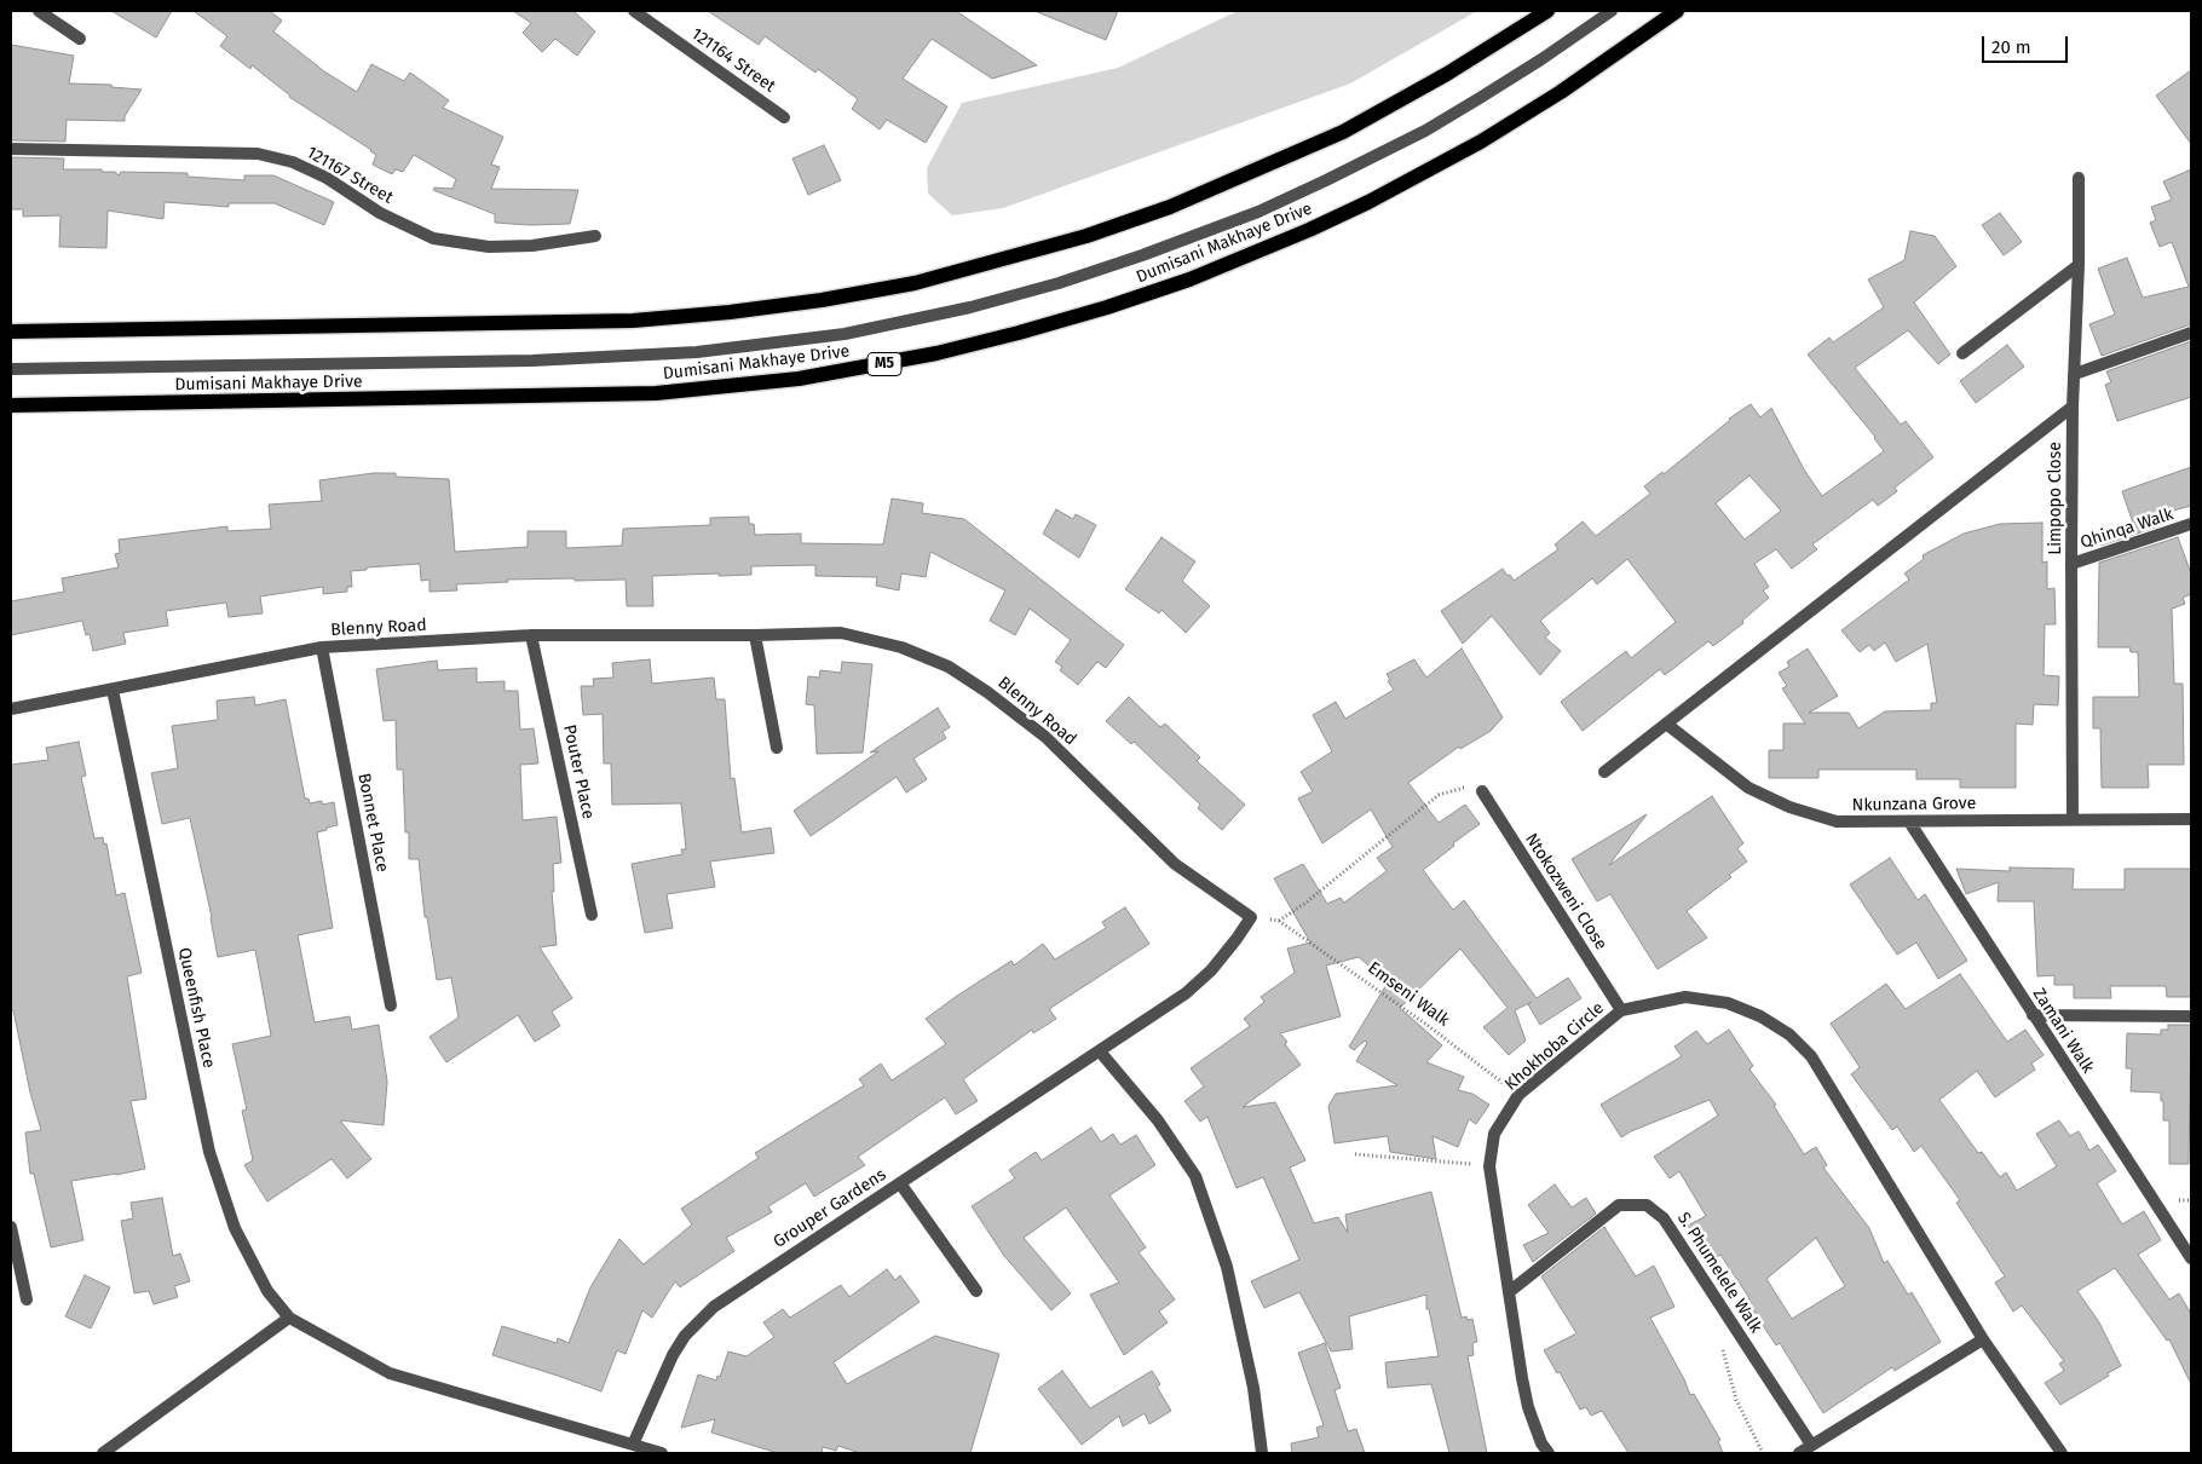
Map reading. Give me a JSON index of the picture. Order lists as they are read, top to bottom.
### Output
{
  "streets": {
    "main road": ["Dumisani Makhaye Drive", "M5"],
    "street": [
      "121164 Street",
      "121167 Street",
      "Limpopo Close",
      "Qhinqa Walk",
      "Blenny Road",
      "Pouter Place",
      "Nkunzana Grove",
      "Bonnet Place",
      "Ntokozweni Close",
      "Queenfish Place",
      "Zamani Walk",
      "Khokhoba Circle",
      "Grouper Gardens",
      "S. Phumelele Walk"
    ],
    "path": ["Emseni Walk"]
  },
  "crossings": [
    ["Limpopo Close", "Qhinqa Walk"],
    ["Limpopo Close", "Nkunzana Grove"],
    ["Blenny Road", "Pouter Place"],
    ["Blenny Road", "Bonnet Place"],
    ["Blenny Road", "Emseni Walk"],
    ["Blenny Road", "Queenfish Place"],
    ["Blenny Road", "Grouper Gardens"],
    ["Nkunzana Grove", "Zamani Walk"],
    ["Ntokozweni Close", "Khokhoba Circle"],
    ["Emseni Walk", "Khokhoba Circle"],
    ["Emseni Walk", "Grouper Gardens"],
    ["Khokhoba Circle", "S. Phumelele Walk"]
  ],
  "scale_bar": "20 m"
}
